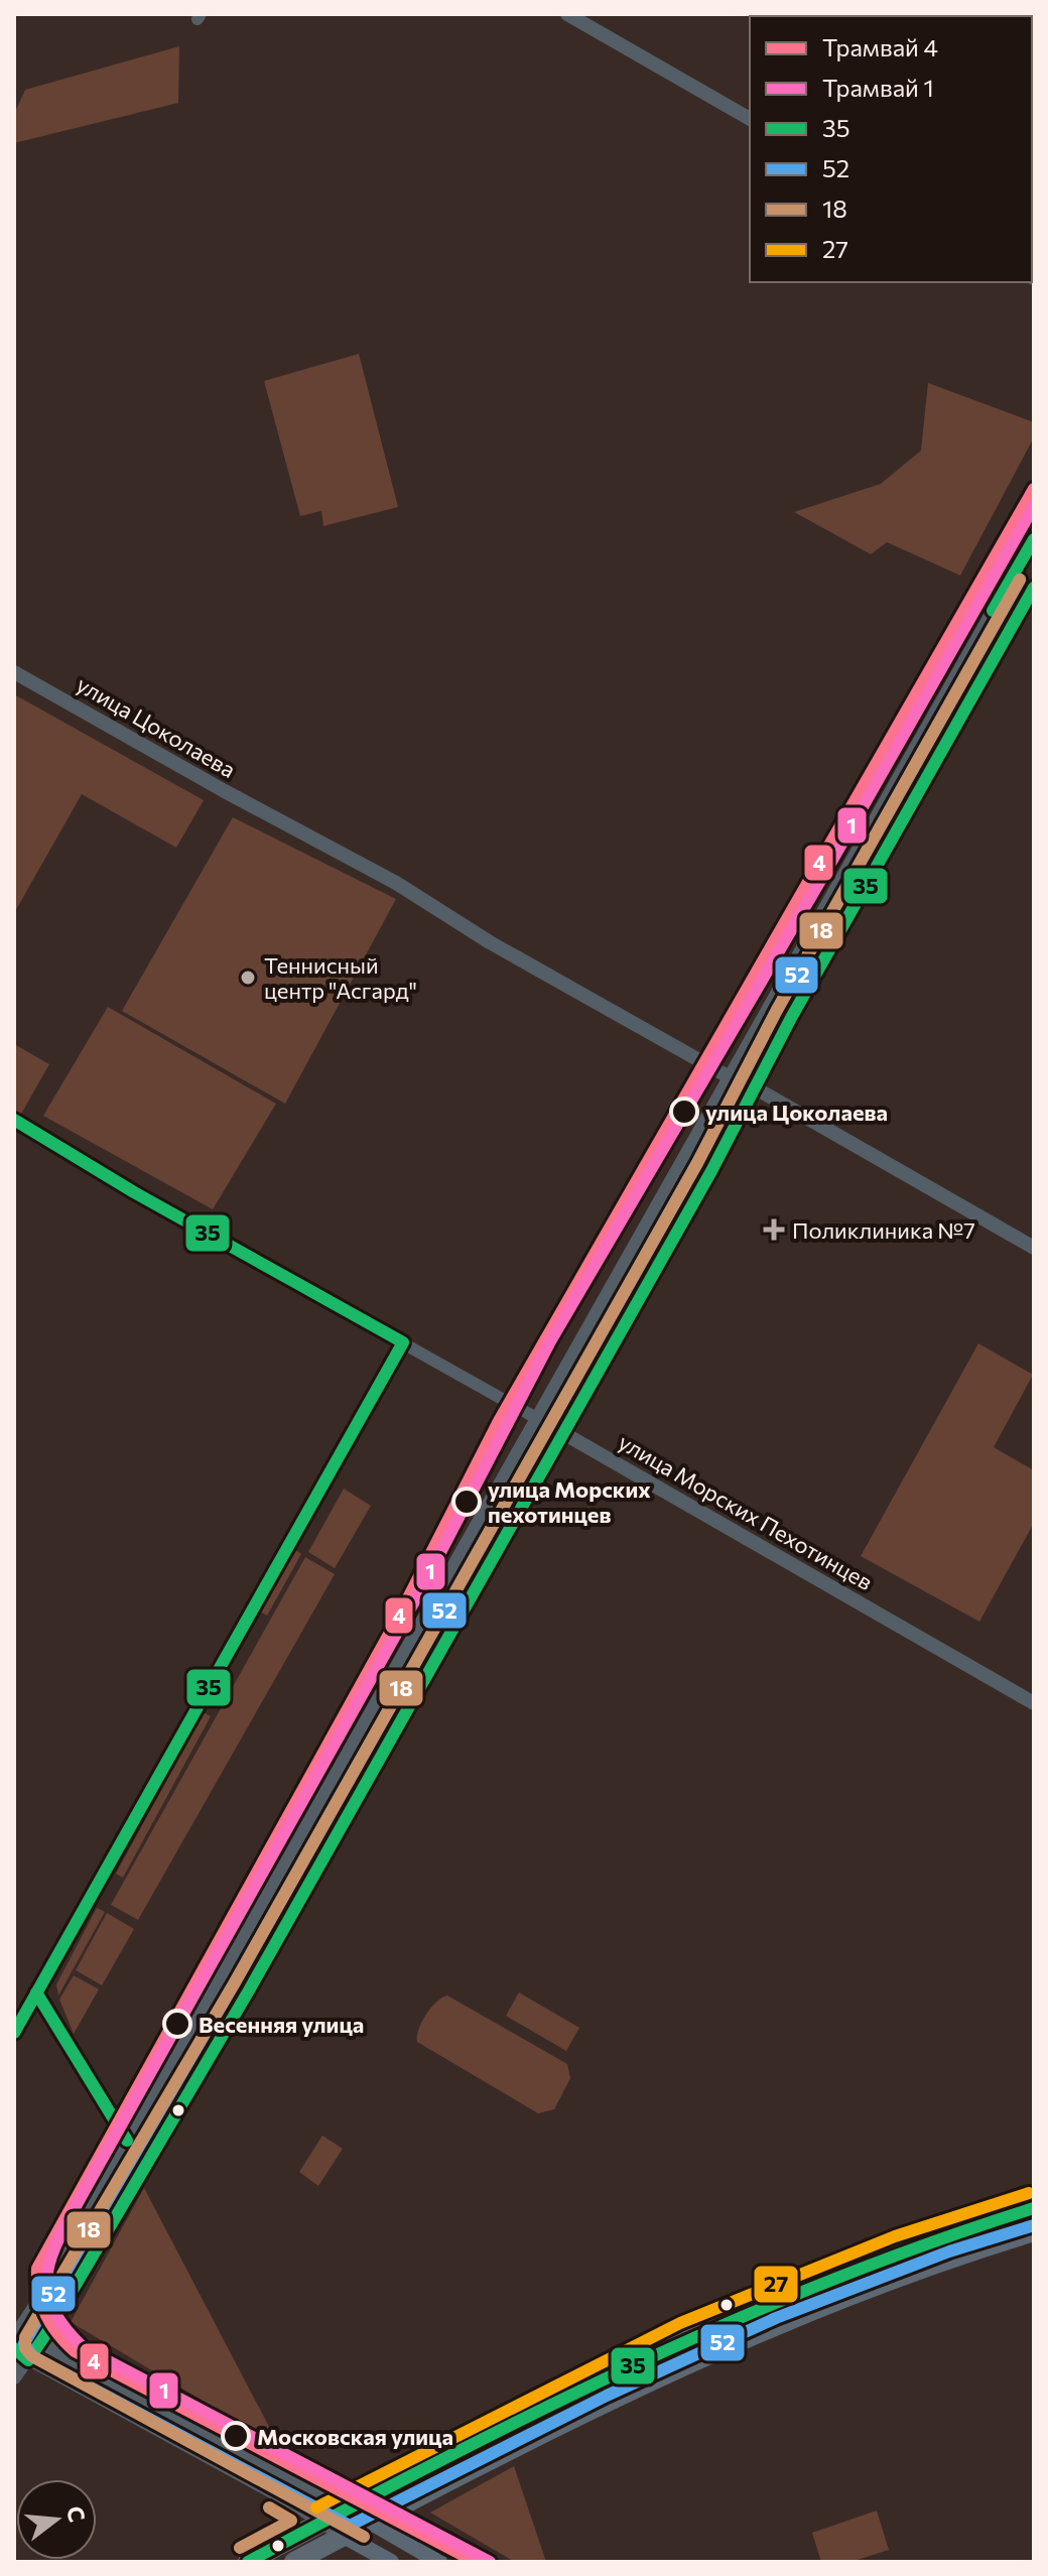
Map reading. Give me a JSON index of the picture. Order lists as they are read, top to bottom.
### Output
{
  "streets": {
    "street": ["улица Цоколаева", "улица Морских Пехотинцев"]
  },
  "places": {
    "other": [
      "Теннисный центр \"Асгард\"",
      "улица Цоколаева",
      "улица Морских пехотинцев",
      "Весенняя улица",
      "Московская улица"
    ],
    "health": ["Поликлиника №7"]
  },
  "lines": [
    "tram line 4",
    "tram line 1",
    "transit line 18",
    "transit line 35",
    "transit line 52",
    "transit line 27"
  ],
  "legend": [
    "Трамвай 4",
    "Трамвай 1",
    "35",
    "52",
    "18",
    "27"
  ],
  "north": "right"
}
